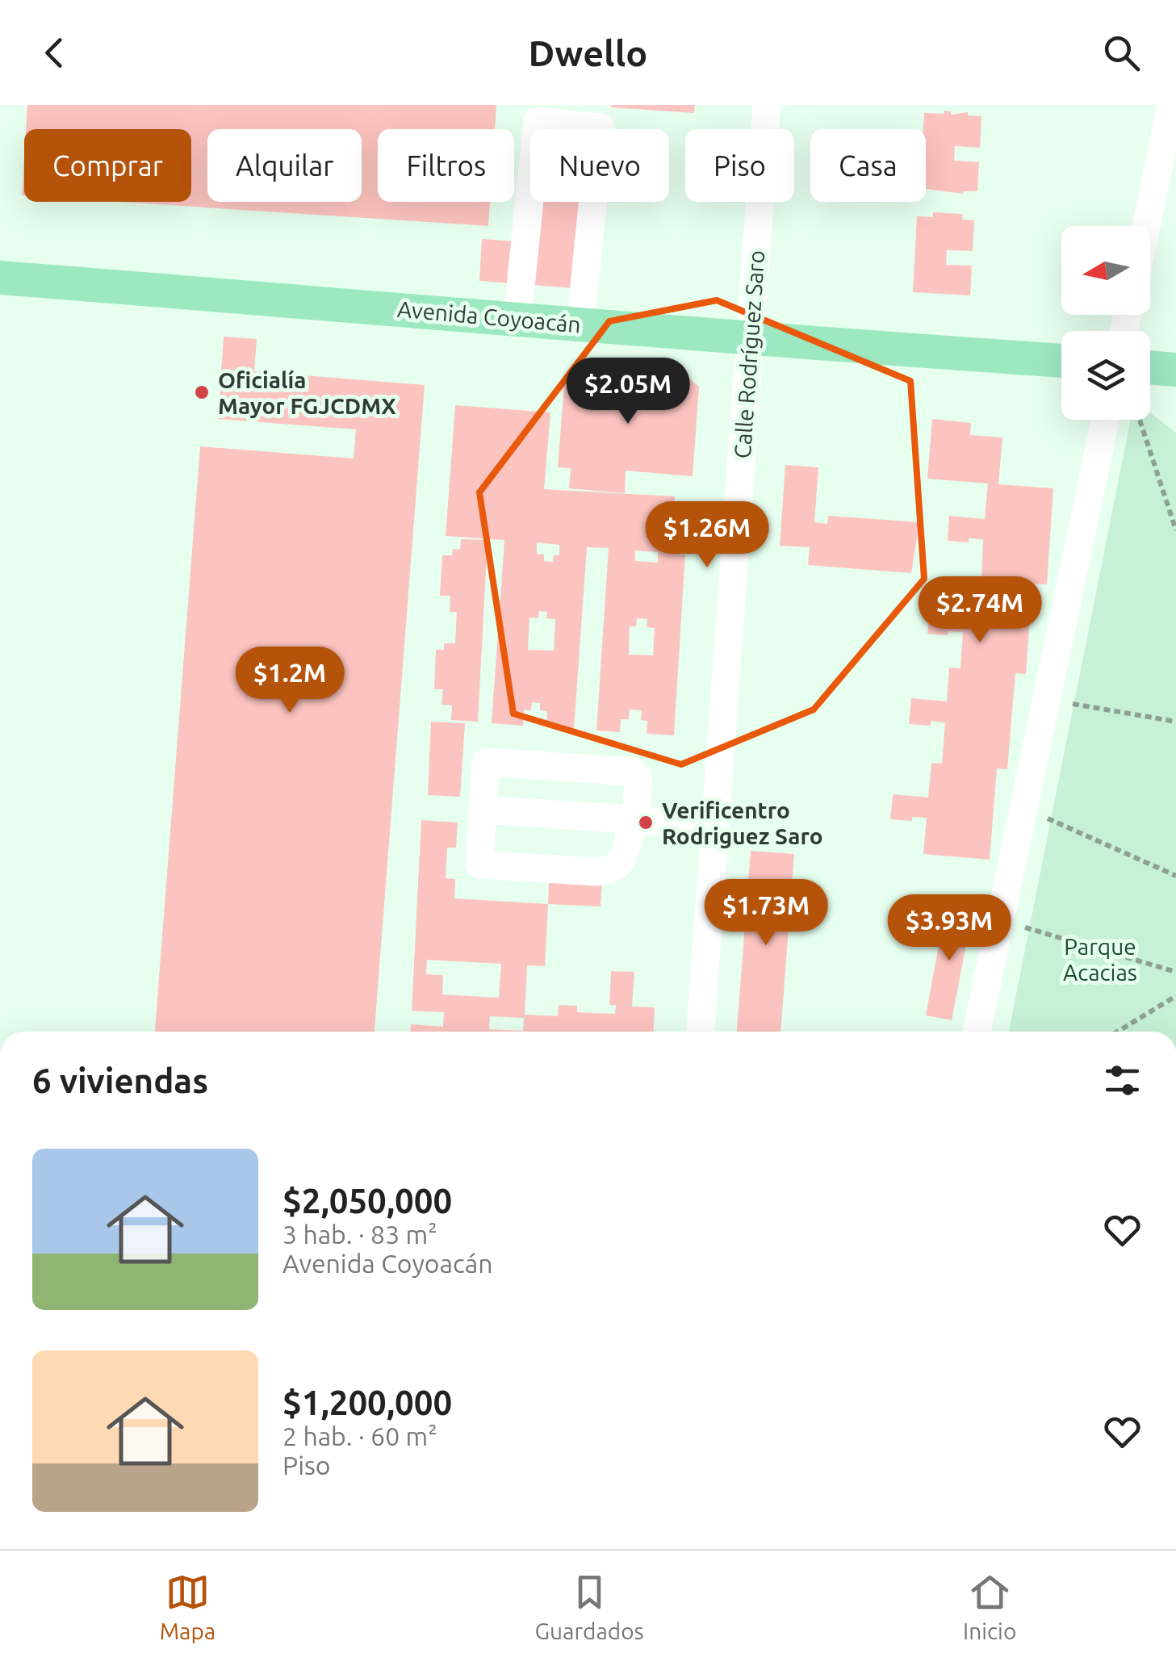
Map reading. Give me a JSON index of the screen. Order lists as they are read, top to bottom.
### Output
{
  "streets": {
    "main road": ["Avenida Coyoacán"],
    "street": ["Calle Rodríguez Saro"]
  },
  "crossings": [
    ["Avenida Coyoacán", "Calle Rodríguez Saro"]
  ],
  "parks": ["Parque Acacias"],
  "places": ["Oficialía Mayor FGJCDMX", "Verificentro Rodriguez Saro"],
  "north": "left",
  "page": {
    "header": "Dwello",
    "chip": [
      "Comprar",
      "Alquilar",
      "Filtros",
      "Nuevo",
      "Piso",
      "Casa"
    ],
    "price": [
      "$2.05M",
      "$1.26M",
      "$2.74M",
      "$1.2M",
      "$1.73M",
      "$3.93M"
    ],
    "heading": "6 viviendas",
    "list": [
      {
        "name": "$2,050,000",
        "note": "3 hab. · 83 m² · Avenida Coyoacán"
      },
      {
        "name": "$1,200,000",
        "note": "2 hab. · 60 m² · Piso"
      }
    ],
    "tabs": ["Mapa", "Guardados", "Inicio"]
  }
}
